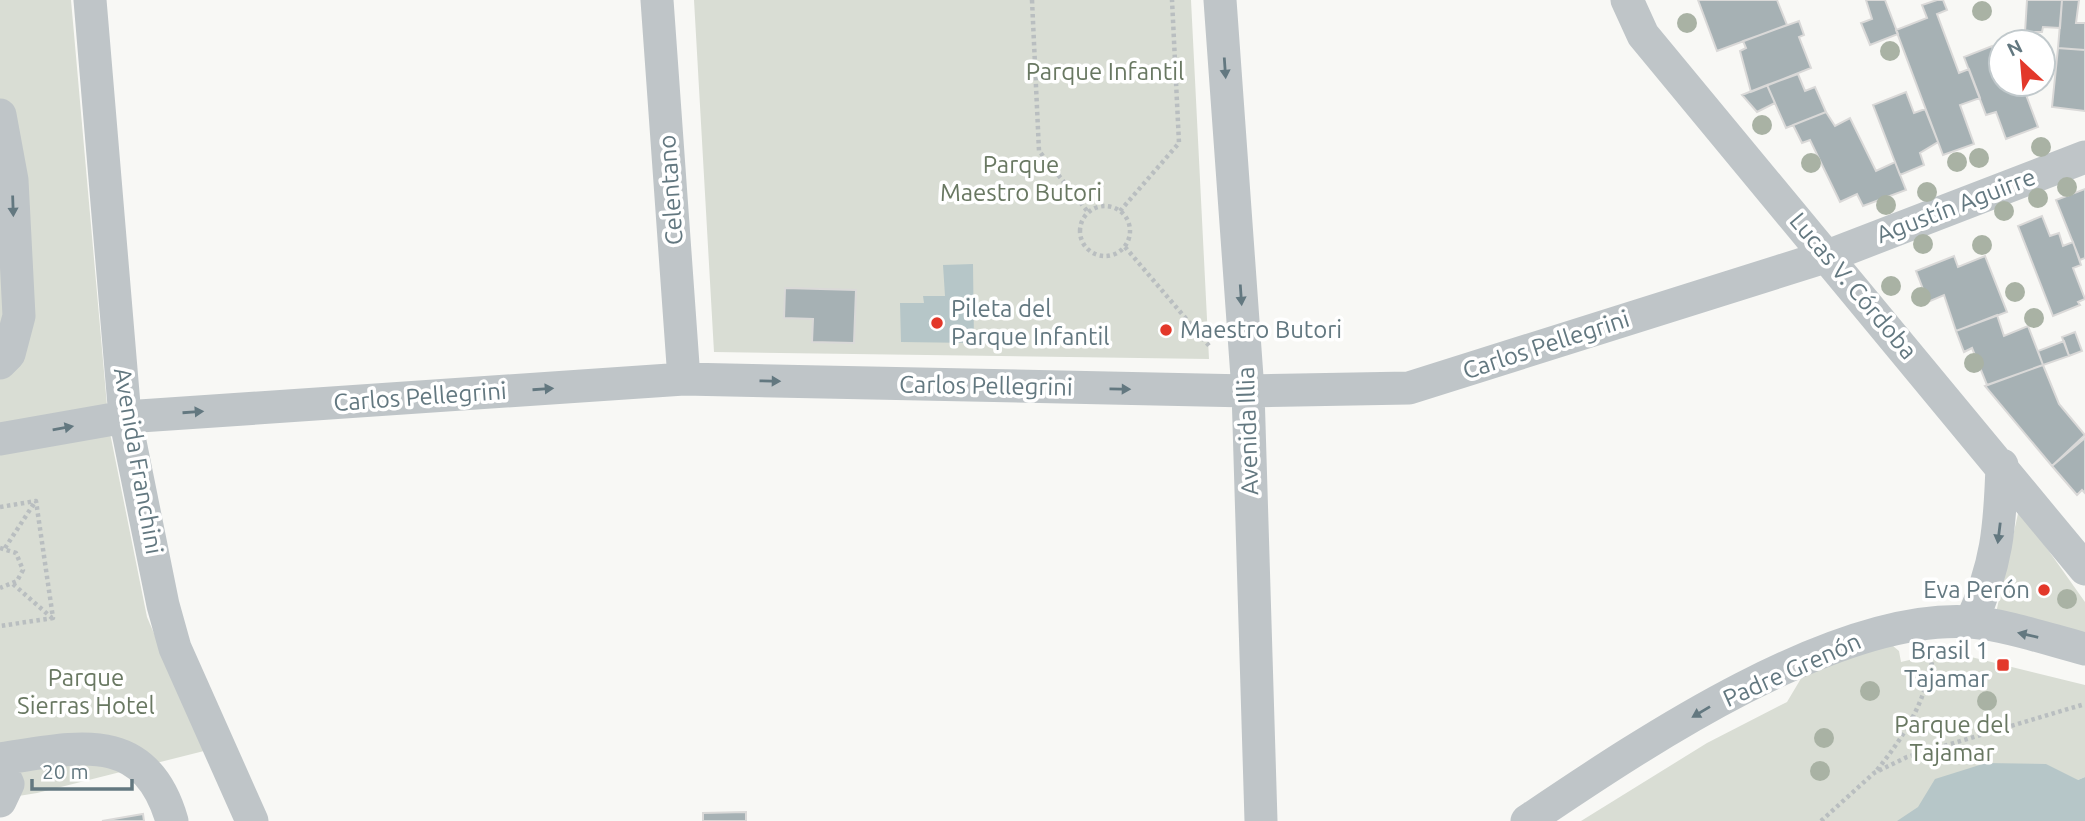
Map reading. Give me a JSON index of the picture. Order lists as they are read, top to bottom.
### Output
{
  "streets": {
    "street": [
      "Celentano",
      "Agustín Aguirre",
      "Lucas V. Córdoba",
      "Carlos Pellegrini",
      "Avenida Illia",
      "Avenida Franchini",
      "Padre Grenón"
    ]
  },
  "crossings": [
    ["Celentano", "Carlos Pellegrini"],
    ["Agustín Aguirre", "Lucas V. Córdoba"],
    ["Agustín Aguirre", "Carlos Pellegrini"],
    ["Lucas V. Córdoba", "Carlos Pellegrini"],
    ["Carlos Pellegrini", "Avenida Illia"],
    ["Carlos Pellegrini", "Avenida Franchini"]
  ],
  "one_way": ["Carlos Pellegrini", "Avenida Illia", "Padre Grenón"],
  "parks": [
    "Parque Infantil",
    "Parque Maestro Butori",
    "Parque Sierras Hotel",
    "Parque del Tajamar"
  ],
  "places": {
    "other": ["Pileta del Parque Infantil", "Maestro Butori", "Eva Perón"],
    "transit": ["Brasil 1 Tajamar"]
  },
  "scale_bar": "20 m",
  "north": "top left"
}
